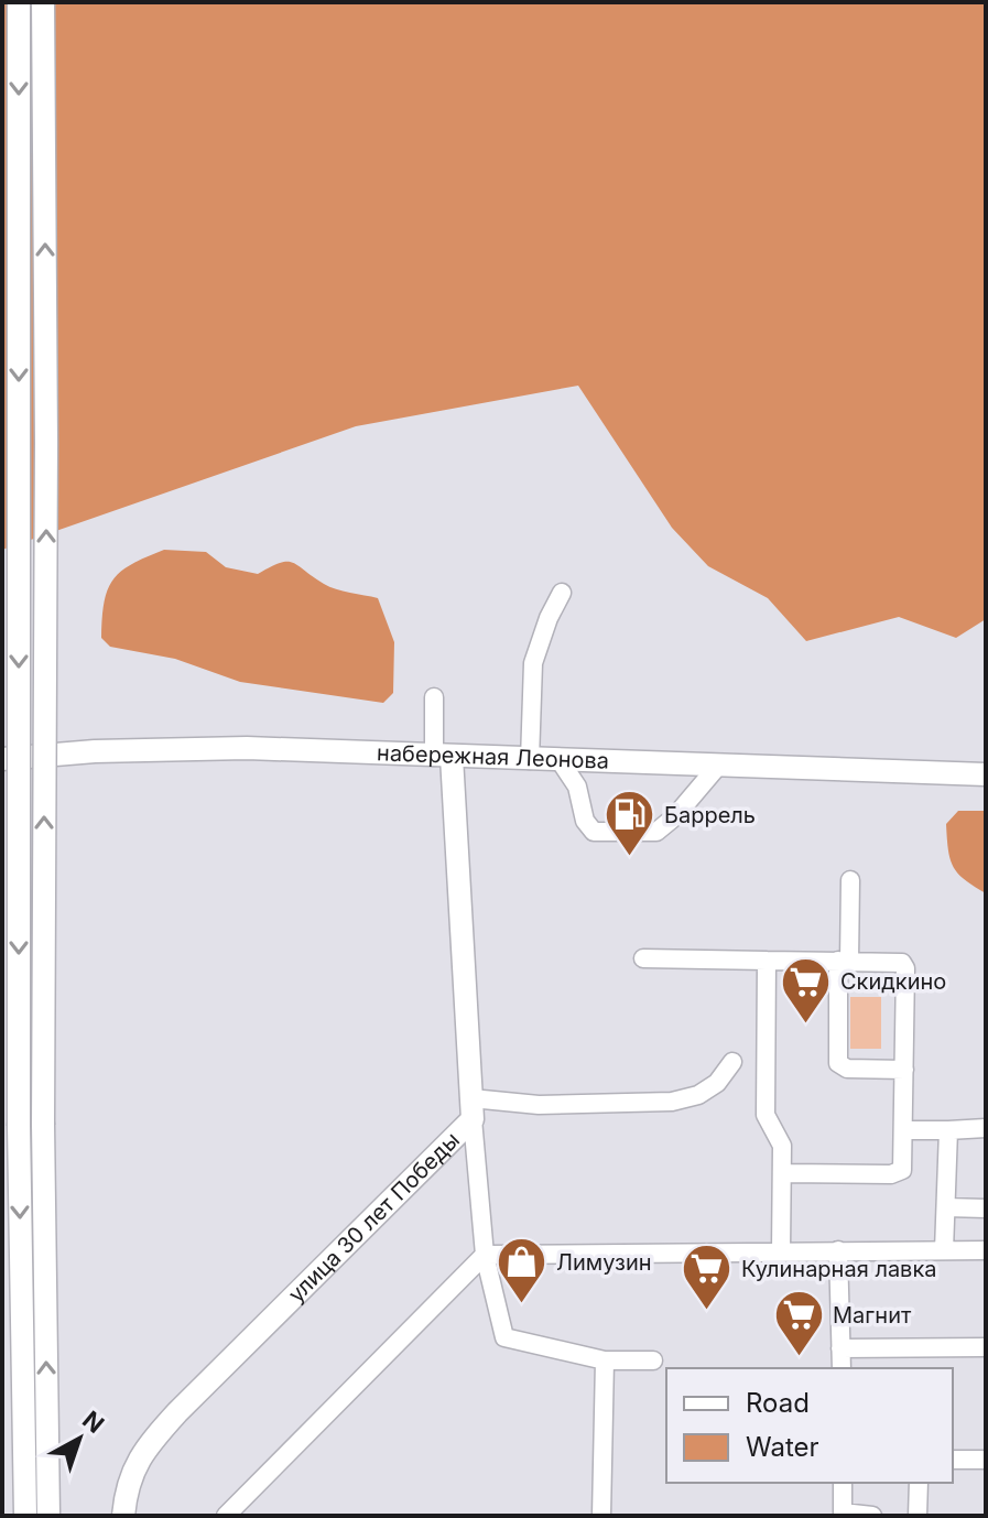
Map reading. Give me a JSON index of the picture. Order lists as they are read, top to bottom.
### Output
{
  "streets": {
    "main road": ["набережная Леонова", "улица 30 лет Победы"]
  },
  "places": {
    "fuel station": ["Баррель"],
    "supermarket": ["Скидкино", "Кулинарная лавка", "Магнит"],
    "shop": ["Лимузин"]
  },
  "legend": ["Road", "Water"],
  "north": "top right"
}
